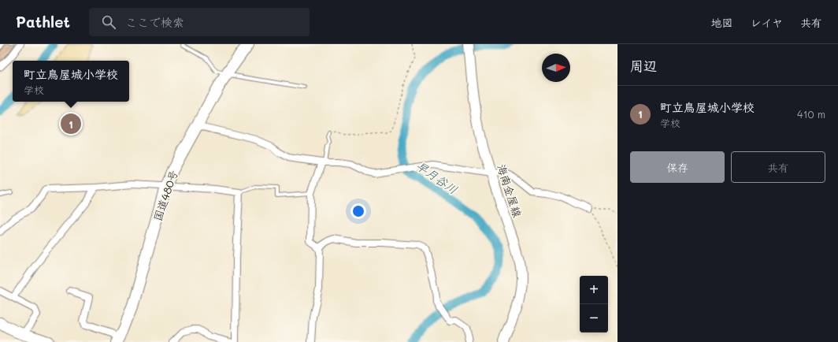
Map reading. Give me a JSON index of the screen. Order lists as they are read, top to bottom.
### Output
{
  "streets": {
    "highway": ["国道480号"],
    "main road": ["海南金屋線"]
  },
  "water": ["早月谷川"],
  "north": "right",
  "page": {
    "header": "Pathlet",
    "search": "ここで検索",
    "nav": ["地図", "レイヤ", "共有"],
    "heading": "周辺",
    "popup": ["町立鳥屋城小学校", "学校"],
    "list": [
      {
        "mark": "1",
        "name": "町立鳥屋城小学校",
        "note": "学校",
        "value": "410 m"
      }
    ],
    "pins": "1",
    "buttons": ["保存", "共有"],
    "map_buttons": ["+", "−"]
  }
}
